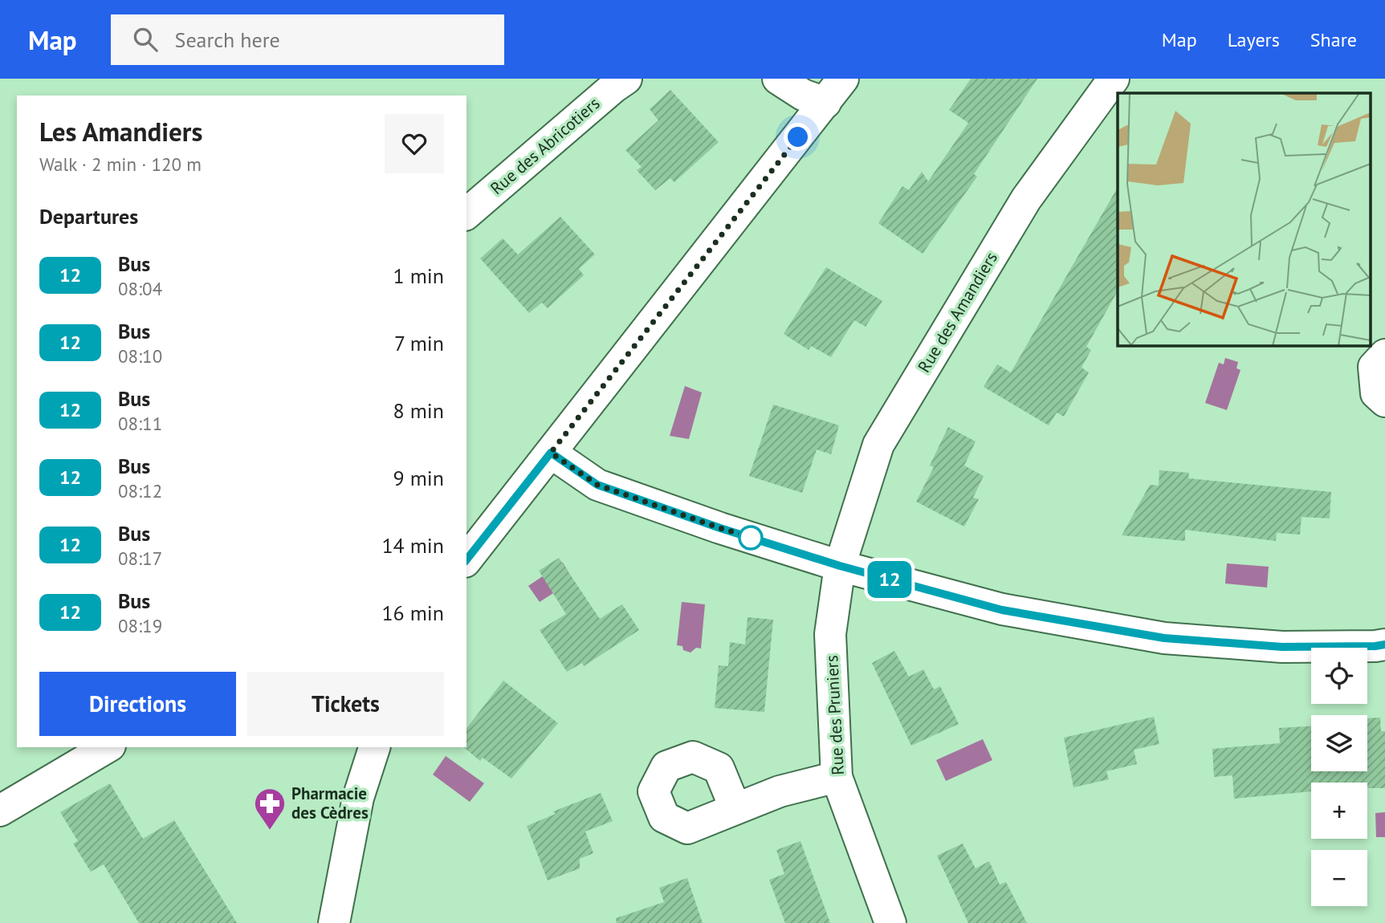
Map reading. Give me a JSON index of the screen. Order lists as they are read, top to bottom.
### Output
{
  "streets": {
    "street": ["Rue des Abricotiers", "Rue des Amandiers", "Rue des Pruniers"]
  },
  "crossings": [
    ["Rue des Amandiers", "Rue des Pruniers"]
  ],
  "places": {
    "pharmacy": ["Pharmacie des Cèdres"]
  },
  "lines": ["bus line 12"],
  "page": {
    "header": "Map",
    "search": "Search here",
    "nav": ["Map", "Layers", "Share"],
    "on_map": "12",
    "heading": [
      ["Les Amandiers", "Walk · 2 min · 120 m"],
      "Departures"
    ],
    "list": [
      {
        "mark": "12",
        "name": "Bus",
        "note": "08:04",
        "value": "1 min"
      },
      {
        "mark": "12",
        "name": "Bus",
        "note": "08:10",
        "value": "7 min"
      },
      {
        "mark": "12",
        "name": "Bus",
        "note": "08:11",
        "value": "8 min"
      },
      {
        "mark": "12",
        "name": "Bus",
        "note": "08:12",
        "value": "9 min"
      },
      {
        "mark": "12",
        "name": "Bus",
        "note": "08:17",
        "value": "14 min"
      },
      {
        "mark": "12",
        "name": "Bus",
        "note": "08:19",
        "value": "16 min"
      }
    ],
    "map_buttons": ["+", "−"],
    "buttons": ["Directions", "Tickets"]
  }
}
